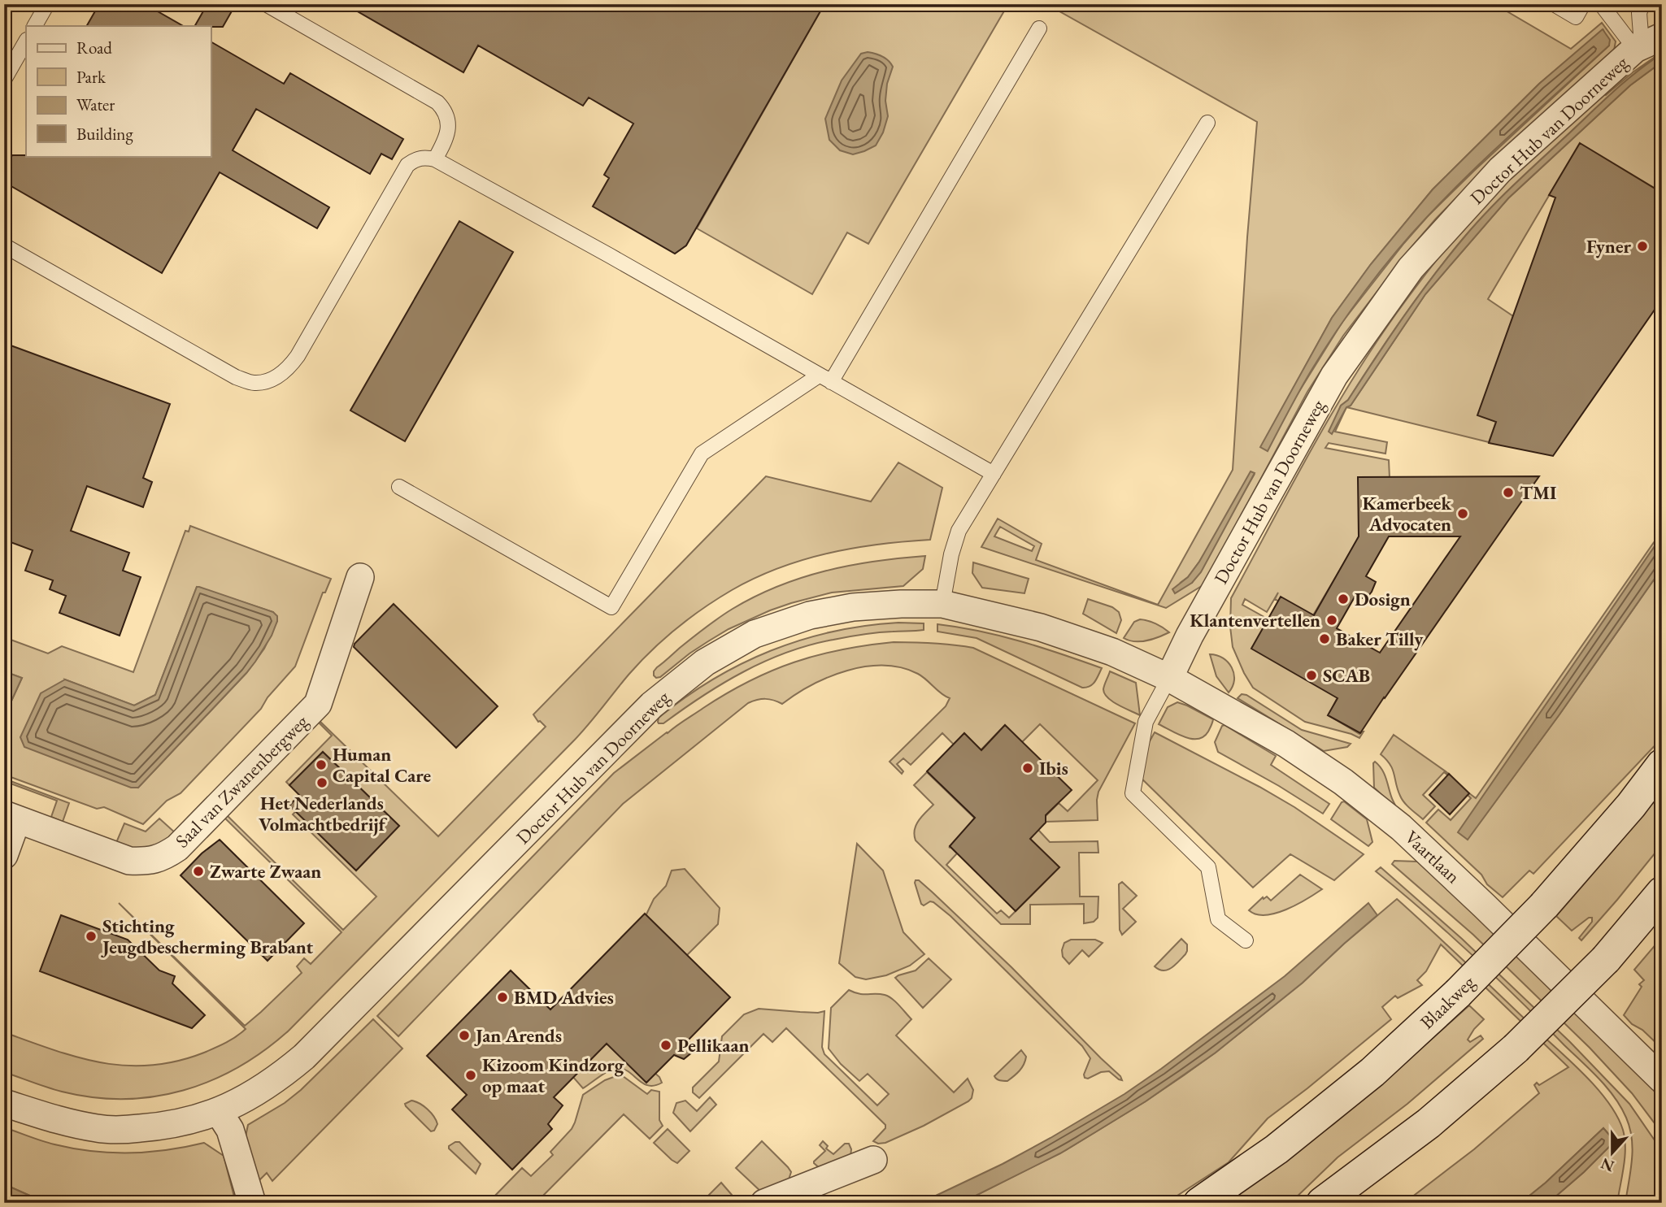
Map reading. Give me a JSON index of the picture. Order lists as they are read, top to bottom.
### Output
{
  "streets": {
    "main road": ["Blaakweg"],
    "street": ["Doctor Hub van Doorneweg", "Saal van Zwanenbergweg", "Vaartlaan"]
  },
  "crossings": [
    ["Doctor Hub van Doorneweg", "Vaartlaan"]
  ],
  "places": [
    "Fyner",
    "TMI",
    "Kamerbeek Advocaten",
    "Dosign",
    "Klantenvertellen",
    "Baker Tilly",
    "SCAB",
    "Human Capital Care",
    "Ibis",
    "Het Nederlands Volmachtbedrijf",
    "Zwarte Zwaan",
    "Stichting Jeugdbescherming Brabant",
    "BMD Advies",
    "Jan Arends",
    "Pellikaan",
    "Kizoom Kindzorg op maat"
  ],
  "legend": [
    "Road",
    "Park",
    "Water",
    "Building"
  ],
  "north": "bottom"
}
